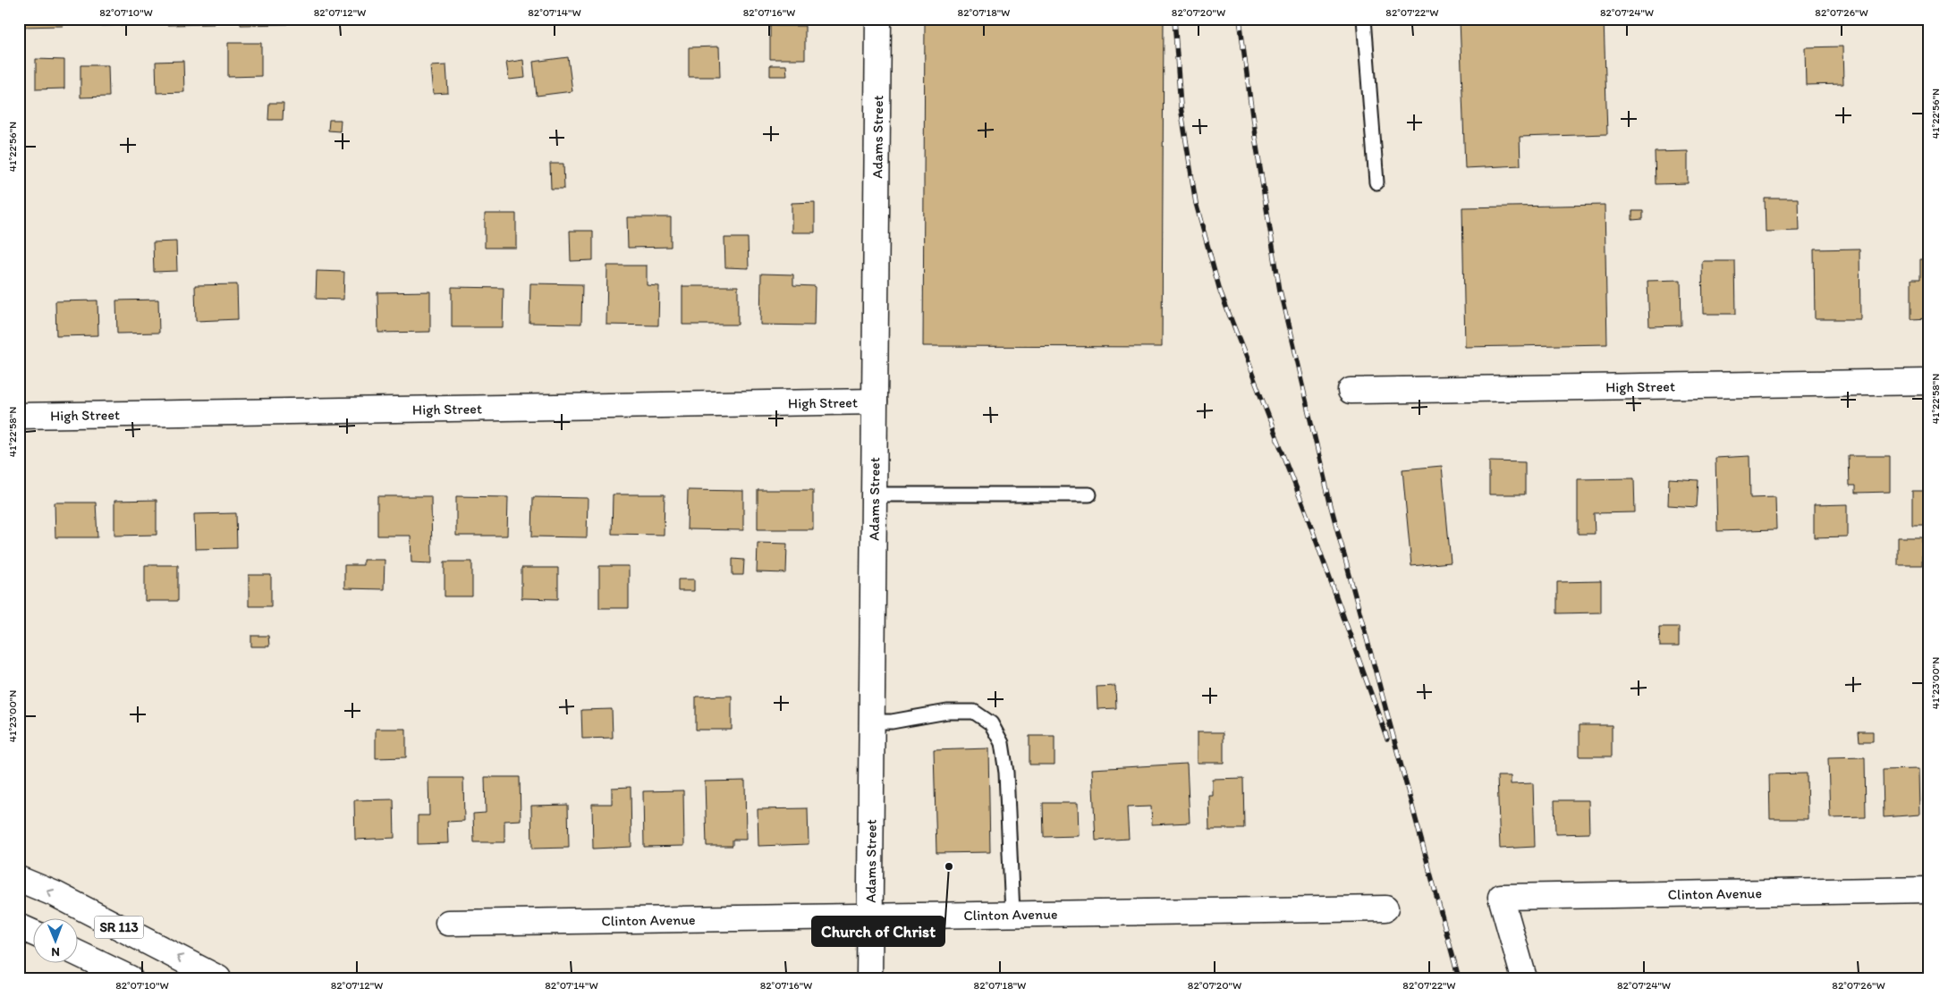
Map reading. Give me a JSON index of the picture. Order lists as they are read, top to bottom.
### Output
{
  "streets": {
    "street": [
      "Adams Street",
      "High Street",
      "Clinton Avenue",
      "SR 113"
    ]
  },
  "crossings": [
    ["Adams Street", "High Street"],
    ["Adams Street", "Clinton Avenue"]
  ],
  "places": ["Church of Christ"],
  "north": "bottom",
  "coordinates": [
    "82°07'10\"W",
    "82°07'12\"W",
    "82°07'14\"W",
    "82°07'16\"W",
    "82°07'18\"W",
    "82°07'20\"W",
    "82°07'22\"W",
    "82°07'24\"W",
    "82°07'26\"W",
    "41°22'56\"N",
    "41°22'58\"N",
    "41°23'00\"N"
  ]
}
